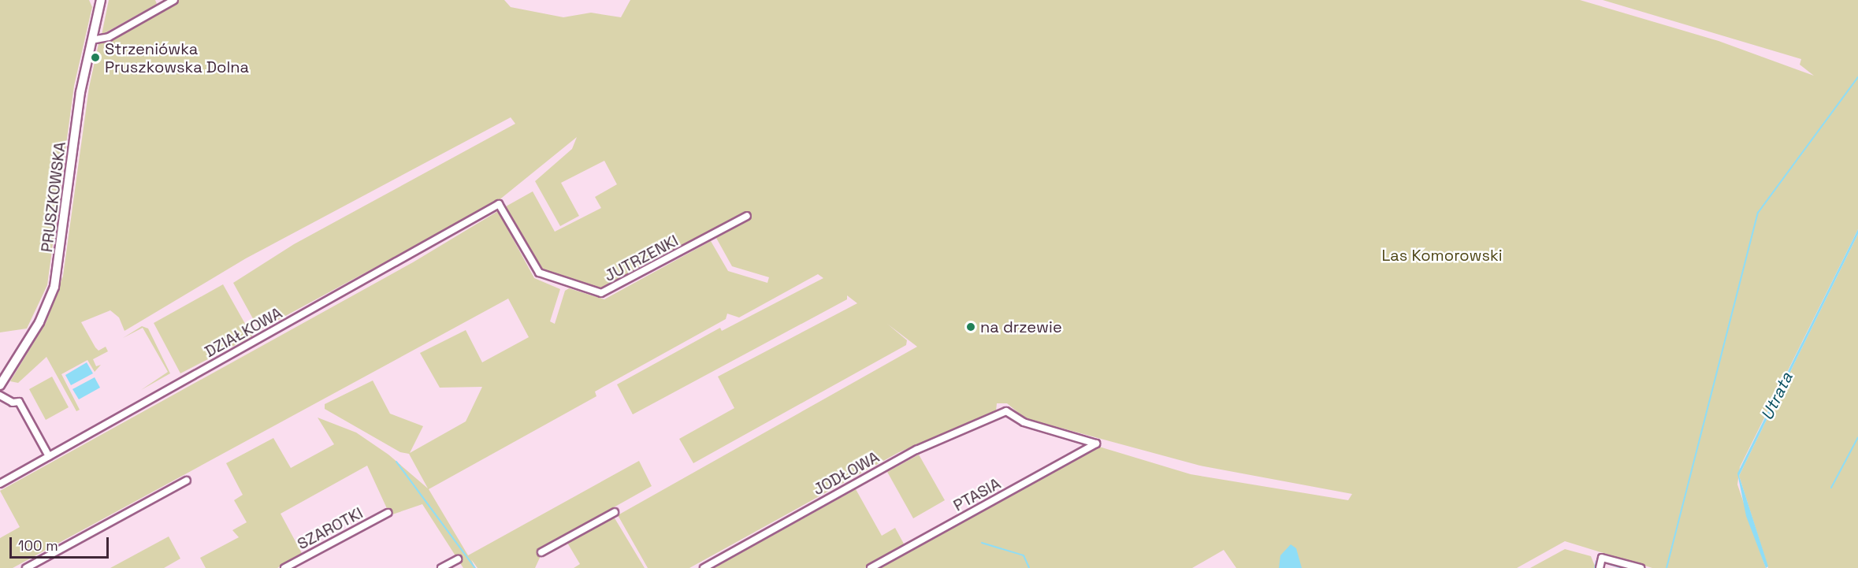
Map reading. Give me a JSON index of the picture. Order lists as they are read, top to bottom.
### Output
{
  "streets": {
    "street": [
      "PRUSZKOWSKA",
      "JUTRZENKI",
      "DZIAŁKOWA",
      "JODŁOWA",
      "PTASIA",
      "SZAROTKI"
    ]
  },
  "crossings": [
    ["JUTRZENKI", "DZIAŁKOWA"],
    ["JODŁOWA", "PTASIA"]
  ],
  "water": ["Utrata"],
  "parks": ["Las Komorowski"],
  "places": ["Strzeniówka Pruszkowska Dolna", "na drzewie"],
  "scale_bar": "100 m"
}
